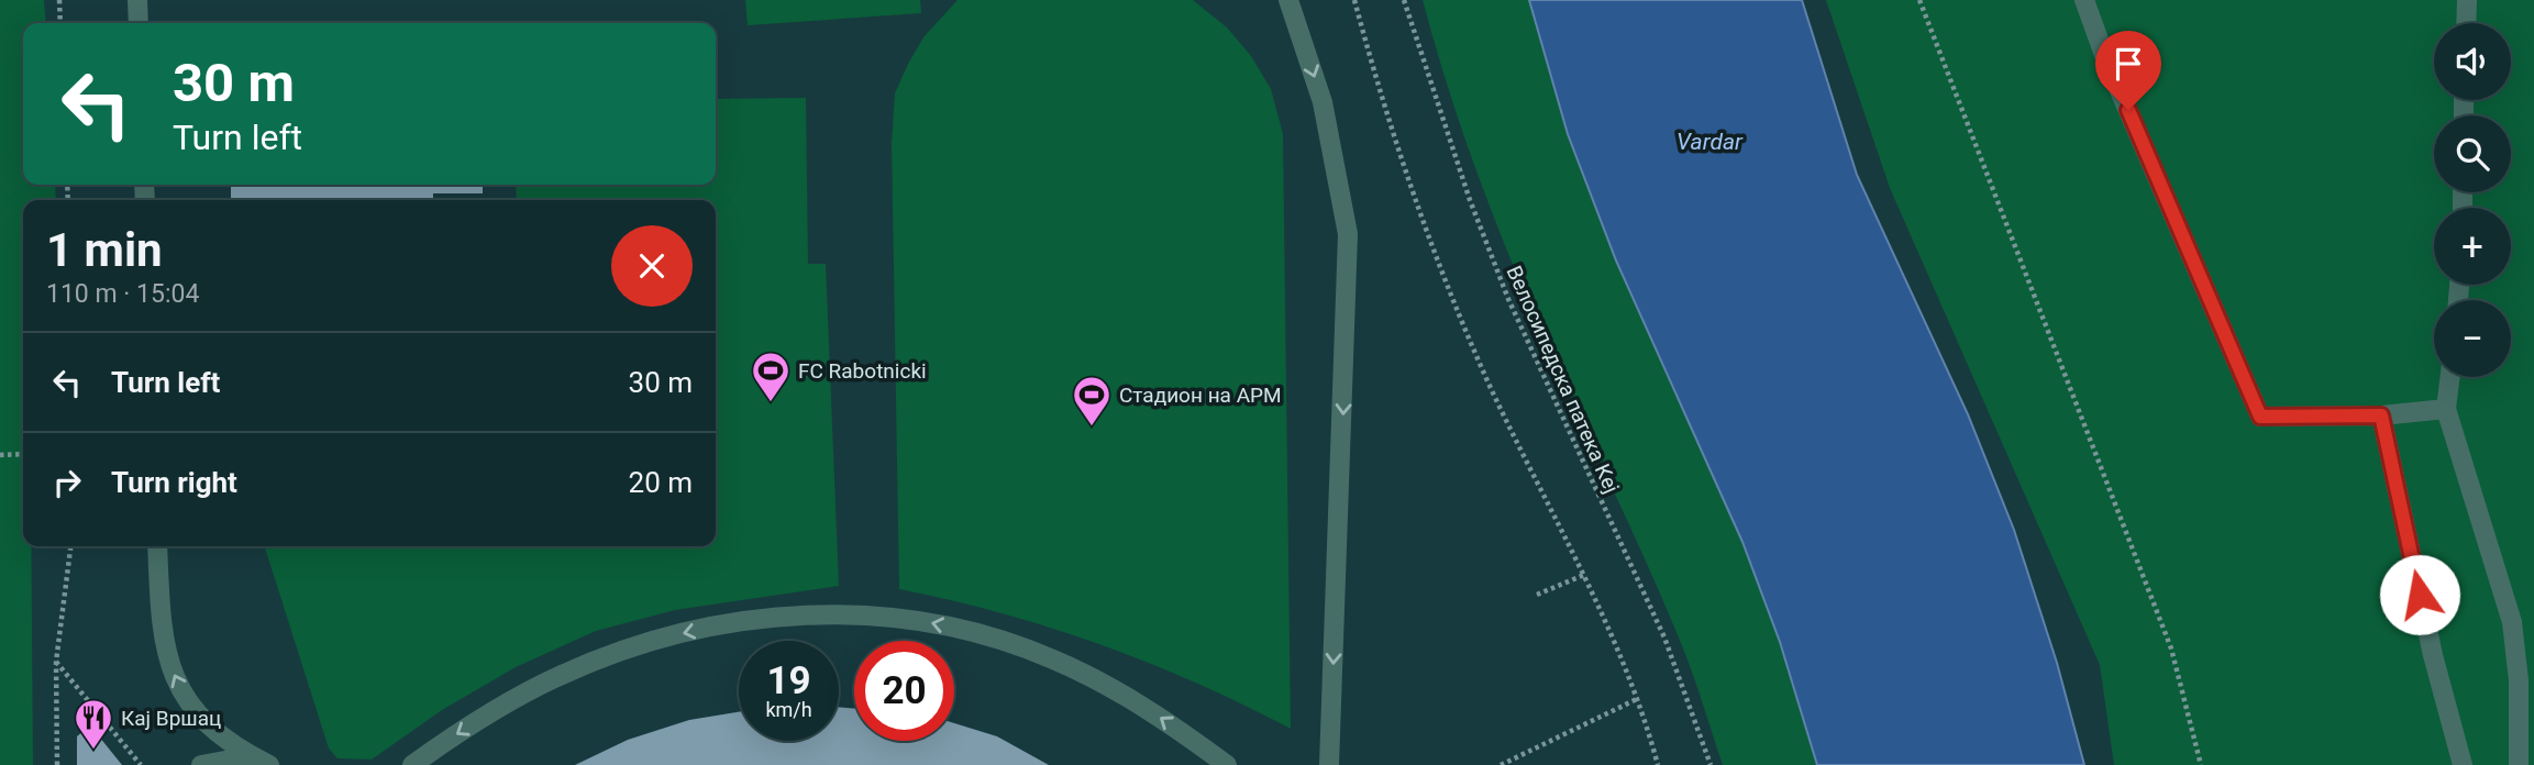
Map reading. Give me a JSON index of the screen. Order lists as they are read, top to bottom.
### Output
{
  "streets": {
    "path": ["Велосипедска патека Кеј"]
  },
  "water": ["Vardar"],
  "places": {
    "sports": ["FC Rabotnicki", "Стадион на АРМ"],
    "restaurant": ["Кај Вршац"]
  },
  "page": {
    "map_buttons": ["+", "−"],
    "turn": ["30 m", "Turn left"],
    "heading": ["1 min", "110 m · 15:04"],
    "list": [
      {
        "name": "Turn left",
        "value": "30 m"
      },
      {
        "name": "Turn right",
        "value": "20 m"
      }
    ],
    "speed": "19 km/h",
    "limit": "20"
  }
}
